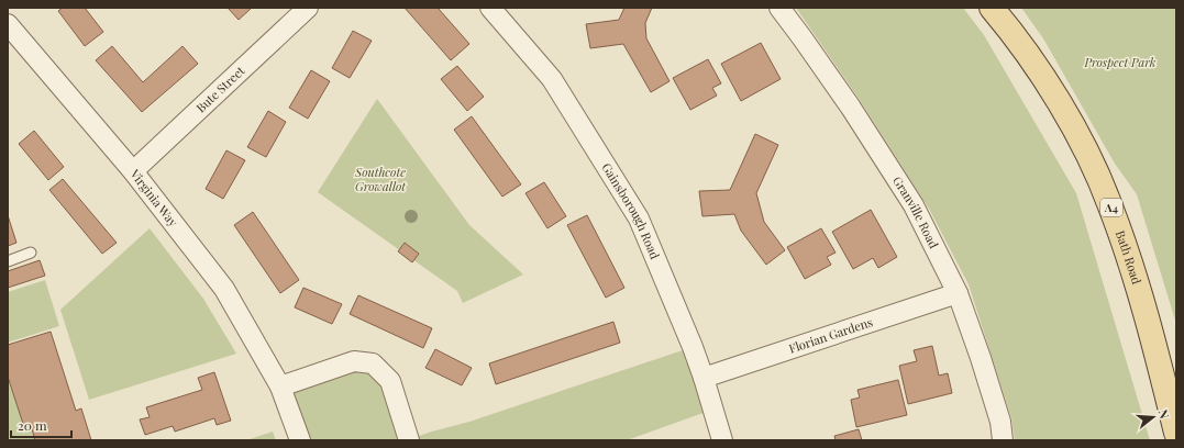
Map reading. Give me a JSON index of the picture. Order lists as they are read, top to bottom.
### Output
{
  "streets": {
    "main road": ["A4", "Bath Road"],
    "street": [
      "Bute Street",
      "Virginia Way",
      "Gainsborough Road",
      "Granville Road",
      "Florian Gardens"
    ]
  },
  "crossings": [
    ["Bute Street", "Virginia Way"],
    ["Gainsborough Road", "Florian Gardens"],
    ["Granville Road", "Florian Gardens"]
  ],
  "parks": ["Prospect Park", "Southcote Growallot"],
  "scale_bar": "20 m",
  "north": "right"
}
